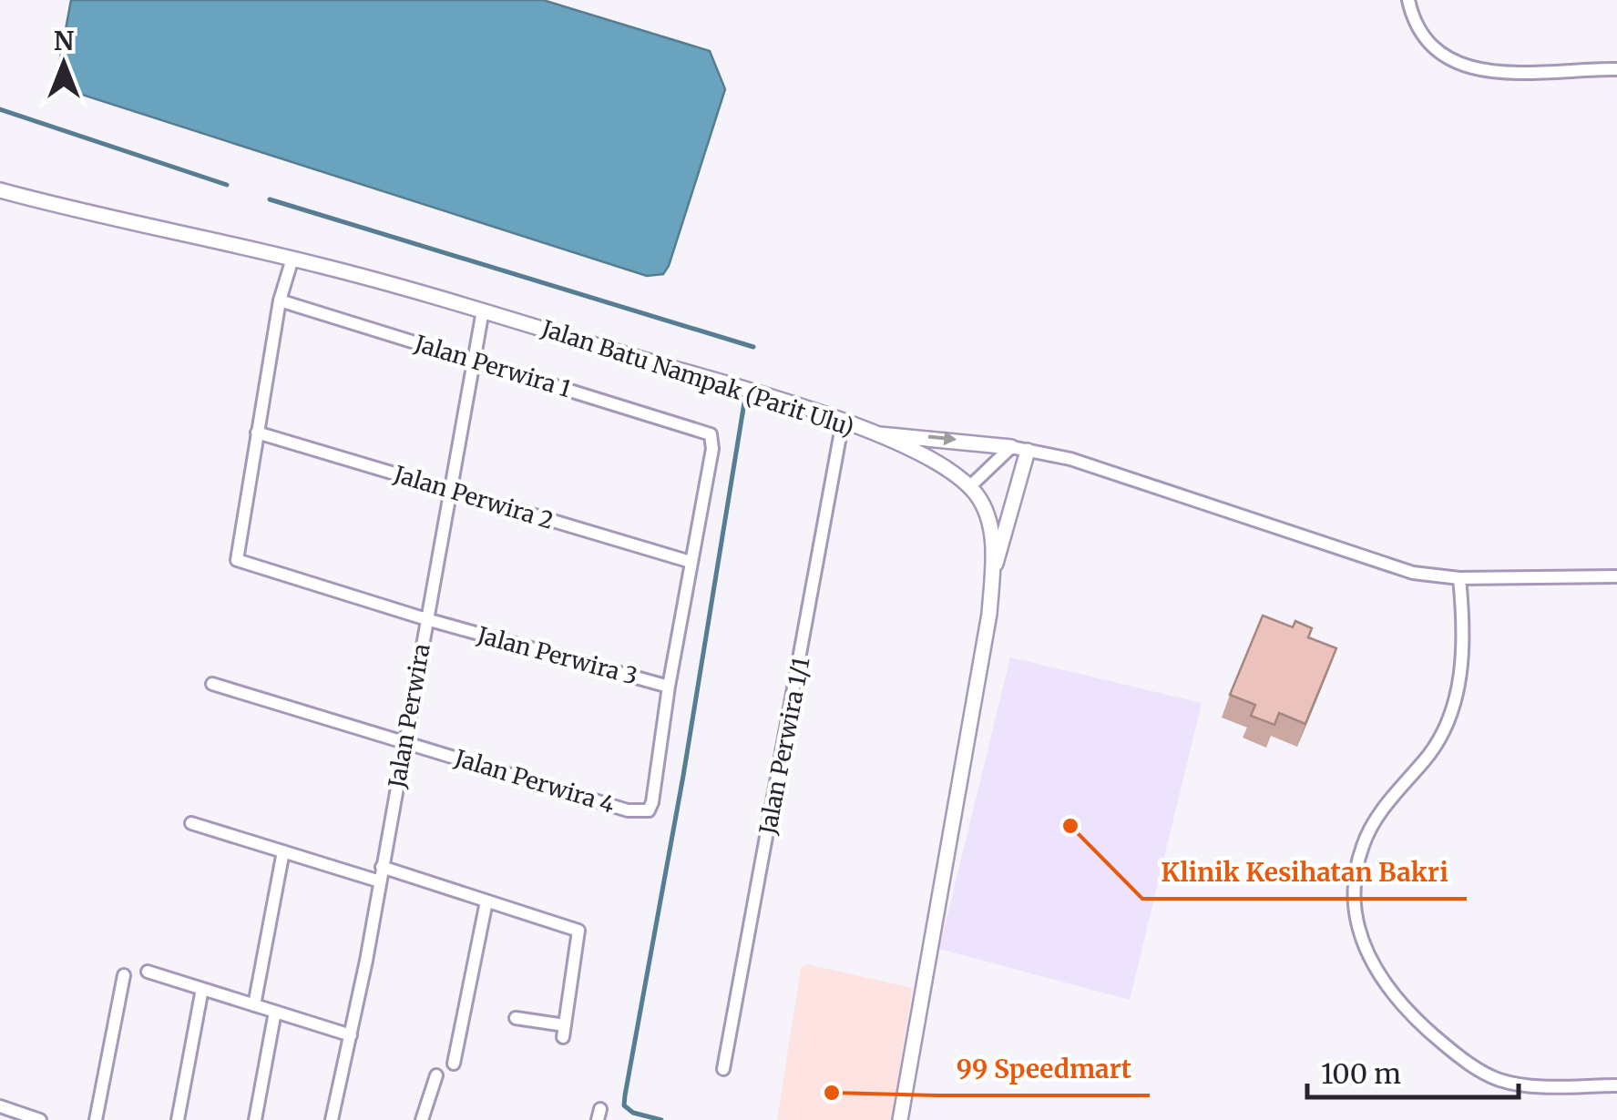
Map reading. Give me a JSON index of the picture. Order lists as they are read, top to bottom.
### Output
{
  "streets": {
    "street": [
      "Jalan Perwira 1",
      "Jalan Batu Nampak (Parit Ulu)",
      "Jalan Perwira 2",
      "Jalan Perwira 3",
      "Jalan Perwira",
      "Jalan Perwira 1/1",
      "Jalan Perwira 4"
    ]
  },
  "crossings": [
    ["Jalan Perwira 1", "Jalan Perwira 2"],
    ["Jalan Perwira 1", "Jalan Perwira"],
    ["Jalan Batu Nampak (Parit Ulu)", "Jalan Perwira"],
    ["Jalan Batu Nampak (Parit Ulu)", "Jalan Perwira 1/1"],
    ["Jalan Perwira 2", "Jalan Perwira 3"],
    ["Jalan Perwira 2", "Jalan Perwira"],
    ["Jalan Perwira 3", "Jalan Perwira"],
    ["Jalan Perwira 3", "Jalan Perwira 4"],
    ["Jalan Perwira", "Jalan Perwira 4"]
  ],
  "places": ["Klinik Kesihatan Bakri", "99 Speedmart"],
  "scale_bar": "100 m",
  "north": "top"
}
